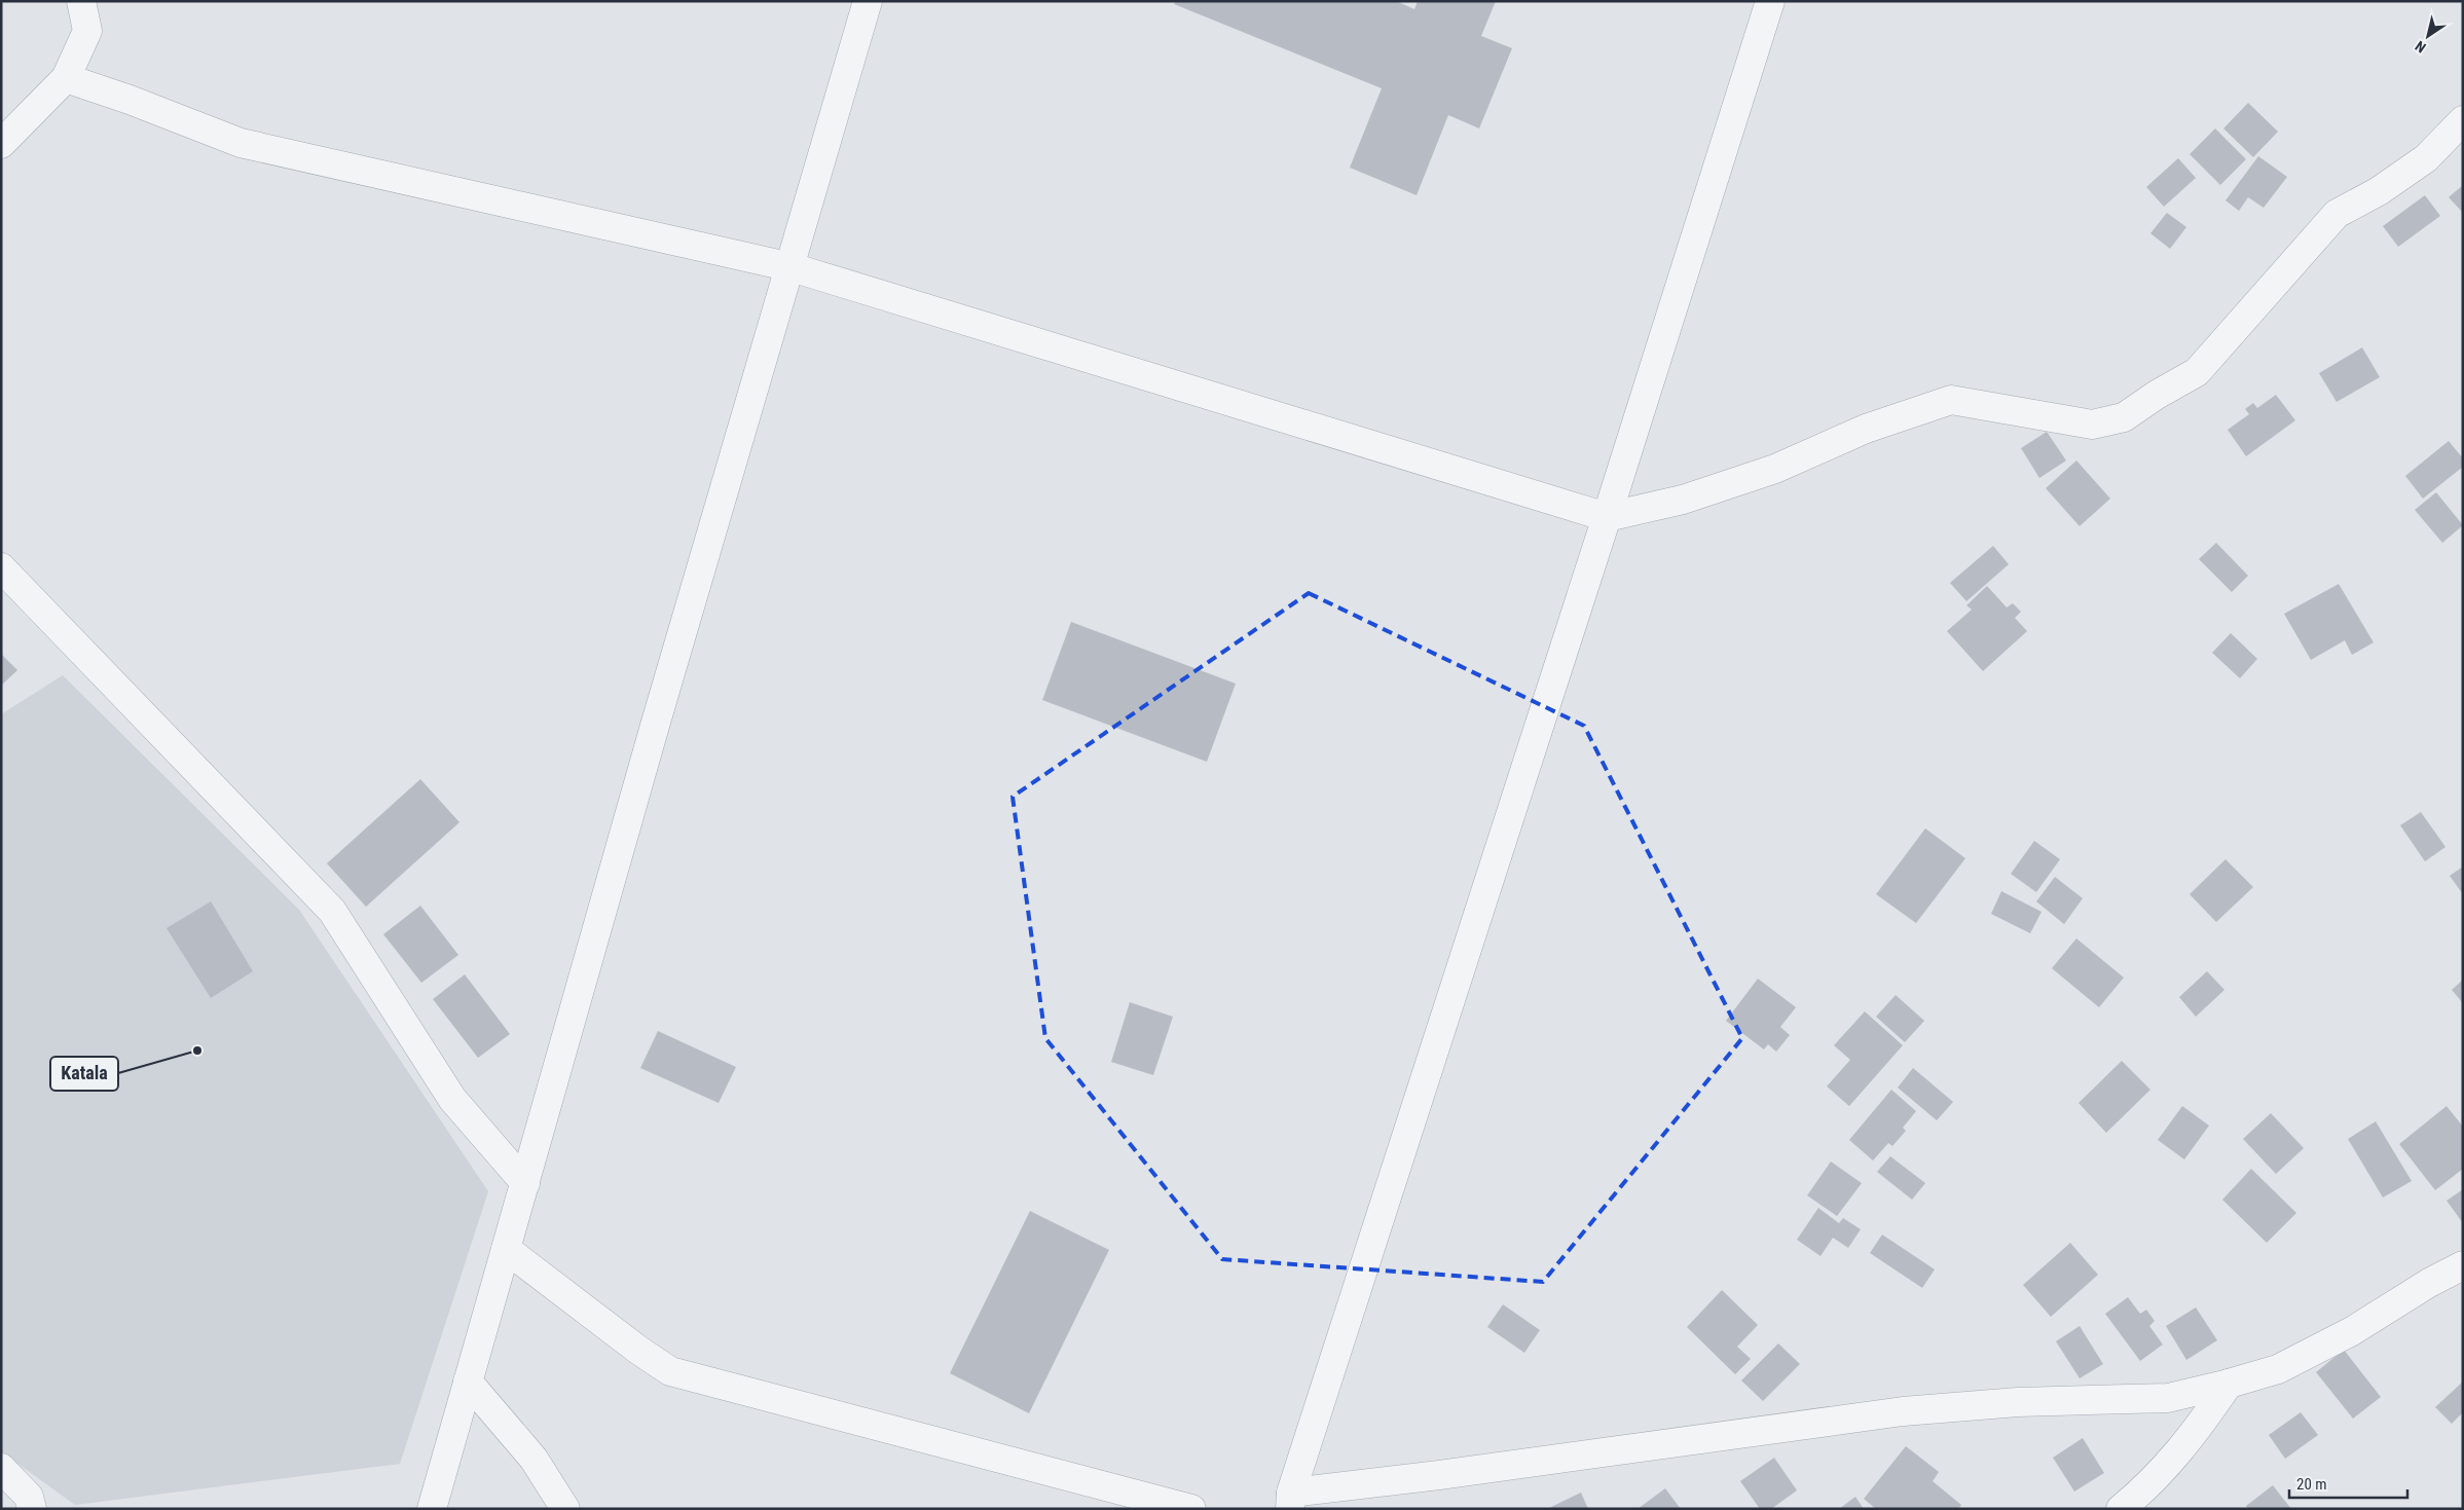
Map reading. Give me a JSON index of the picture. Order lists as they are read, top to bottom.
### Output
{
  "places": ["Katala"],
  "scale_bar": "20 m",
  "north": "bottom left"
}
